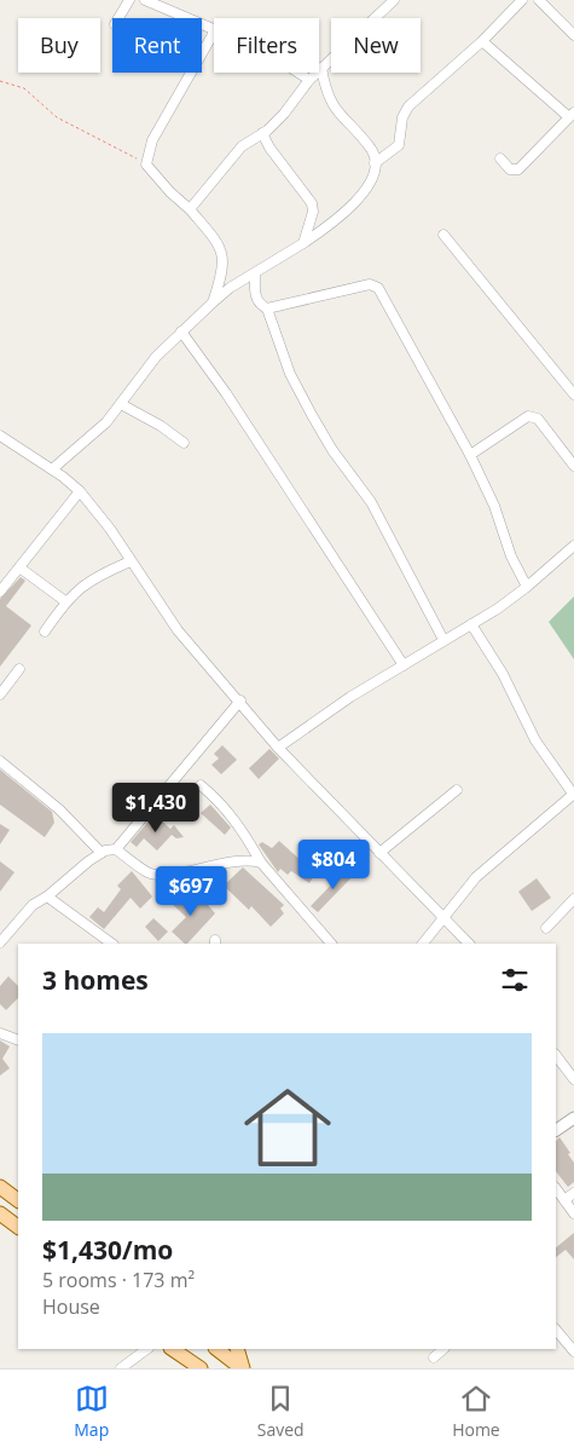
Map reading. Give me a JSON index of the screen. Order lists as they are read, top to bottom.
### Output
{
  "page": {
    "chip": [
      "Buy",
      "Rent",
      "Filters",
      "New"
    ],
    "price": ["$1,430", "$804", "$697"],
    "heading": "3 homes",
    "list": [
      {
        "name": "$1,430/mo",
        "note": "5 rooms · 173 m² · House"
      }
    ],
    "tabs": ["Map", "Saved", "Home"]
  }
}
